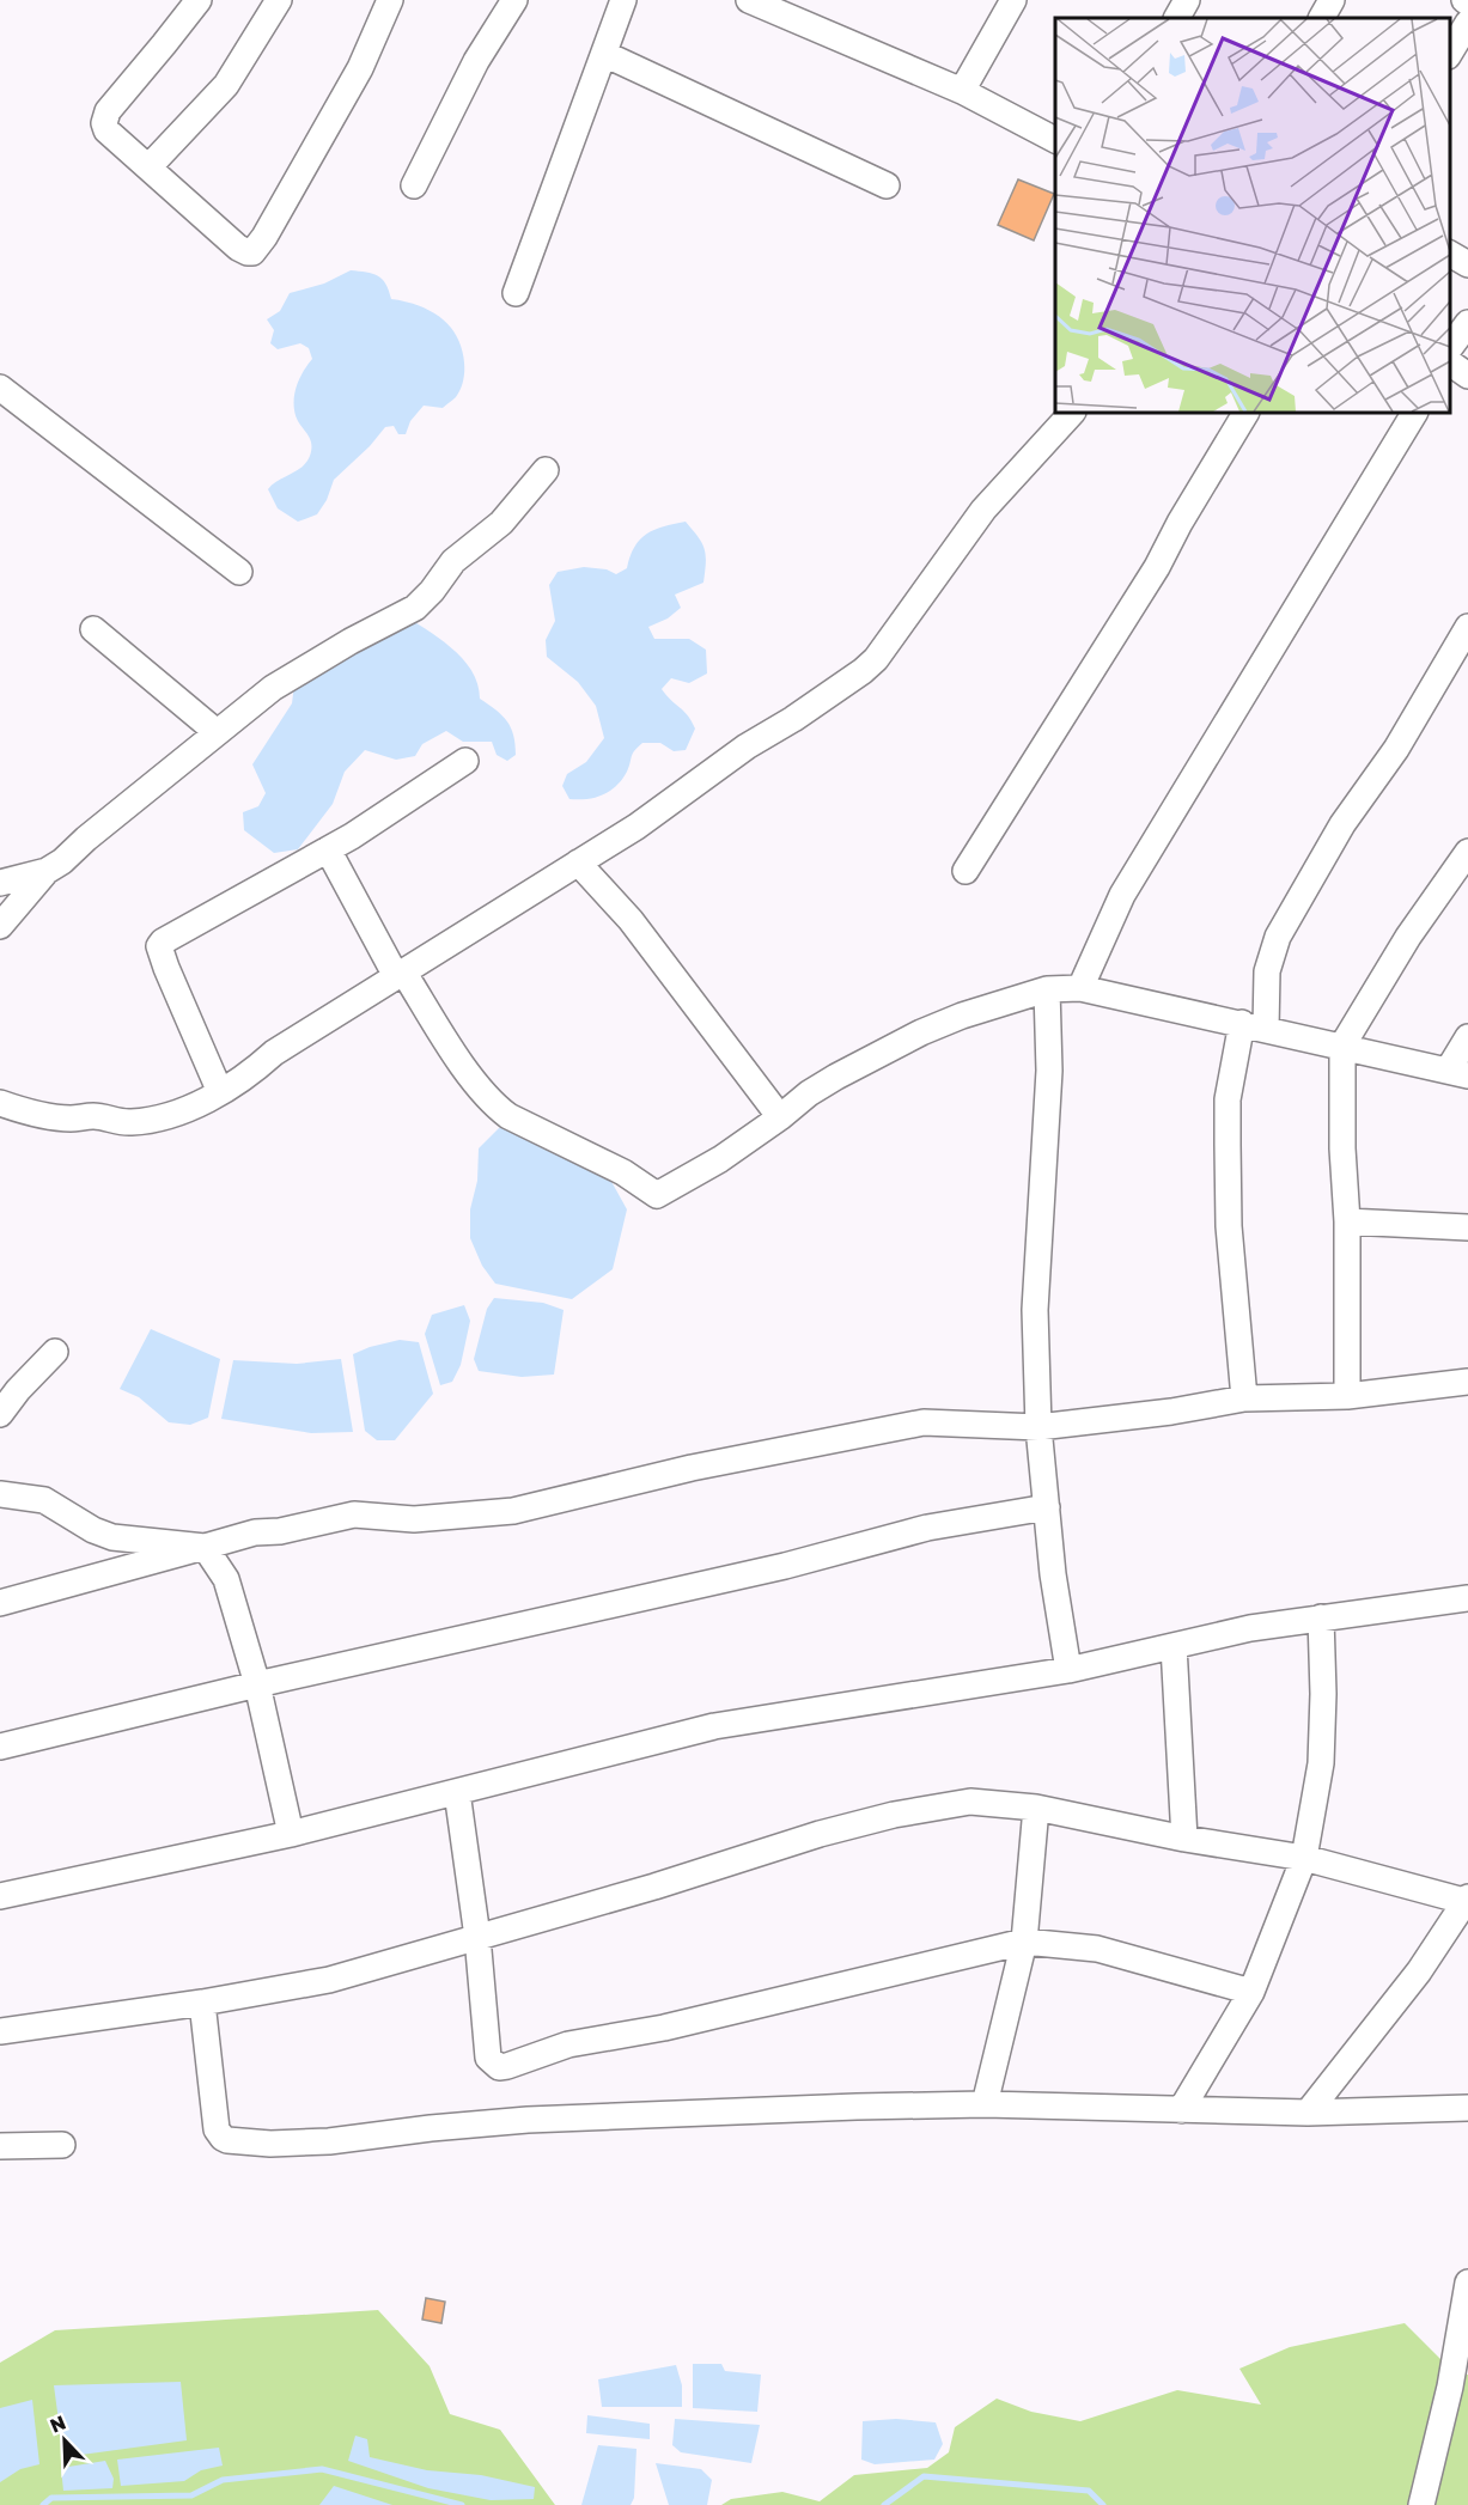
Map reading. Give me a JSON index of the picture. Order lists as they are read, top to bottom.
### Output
{
  "north": "top left"
}
